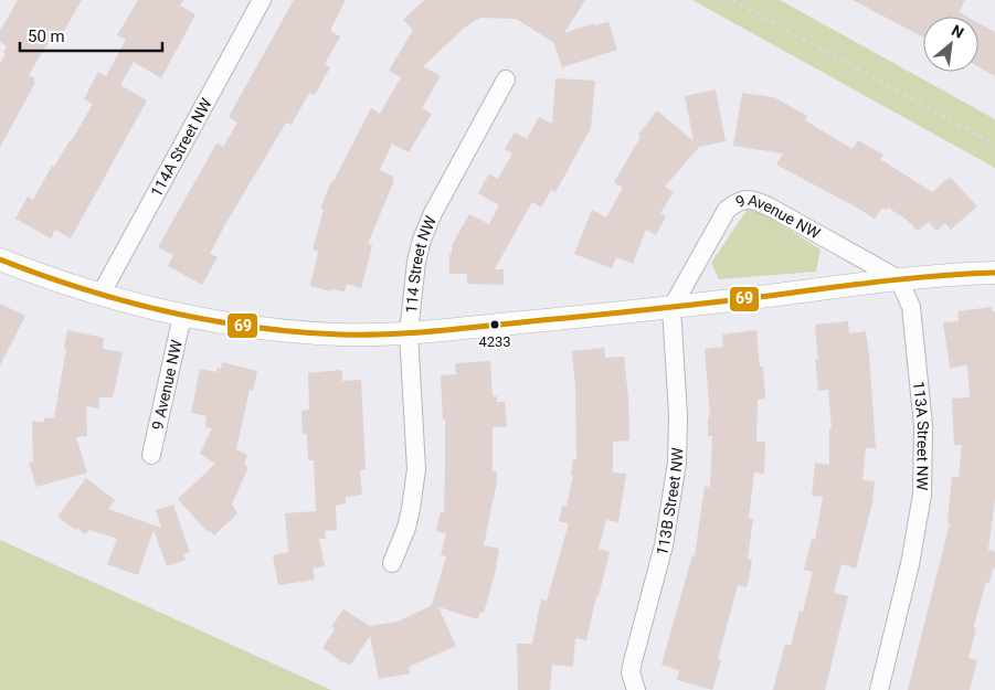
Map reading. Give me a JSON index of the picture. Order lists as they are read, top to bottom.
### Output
{
  "streets": {
    "street": [
      "114A Street NW",
      "9 Avenue NW",
      "114 Street NW",
      "113A Street NW",
      "113B Street NW"
    ]
  },
  "crossings": [
    ["9 Avenue NW", "113A Street NW"],
    ["9 Avenue NW", "113B Street NW"]
  ],
  "places": ["4233"],
  "lines": ["transit line 69"],
  "scale_bar": "50 m",
  "north": "top right"
}
